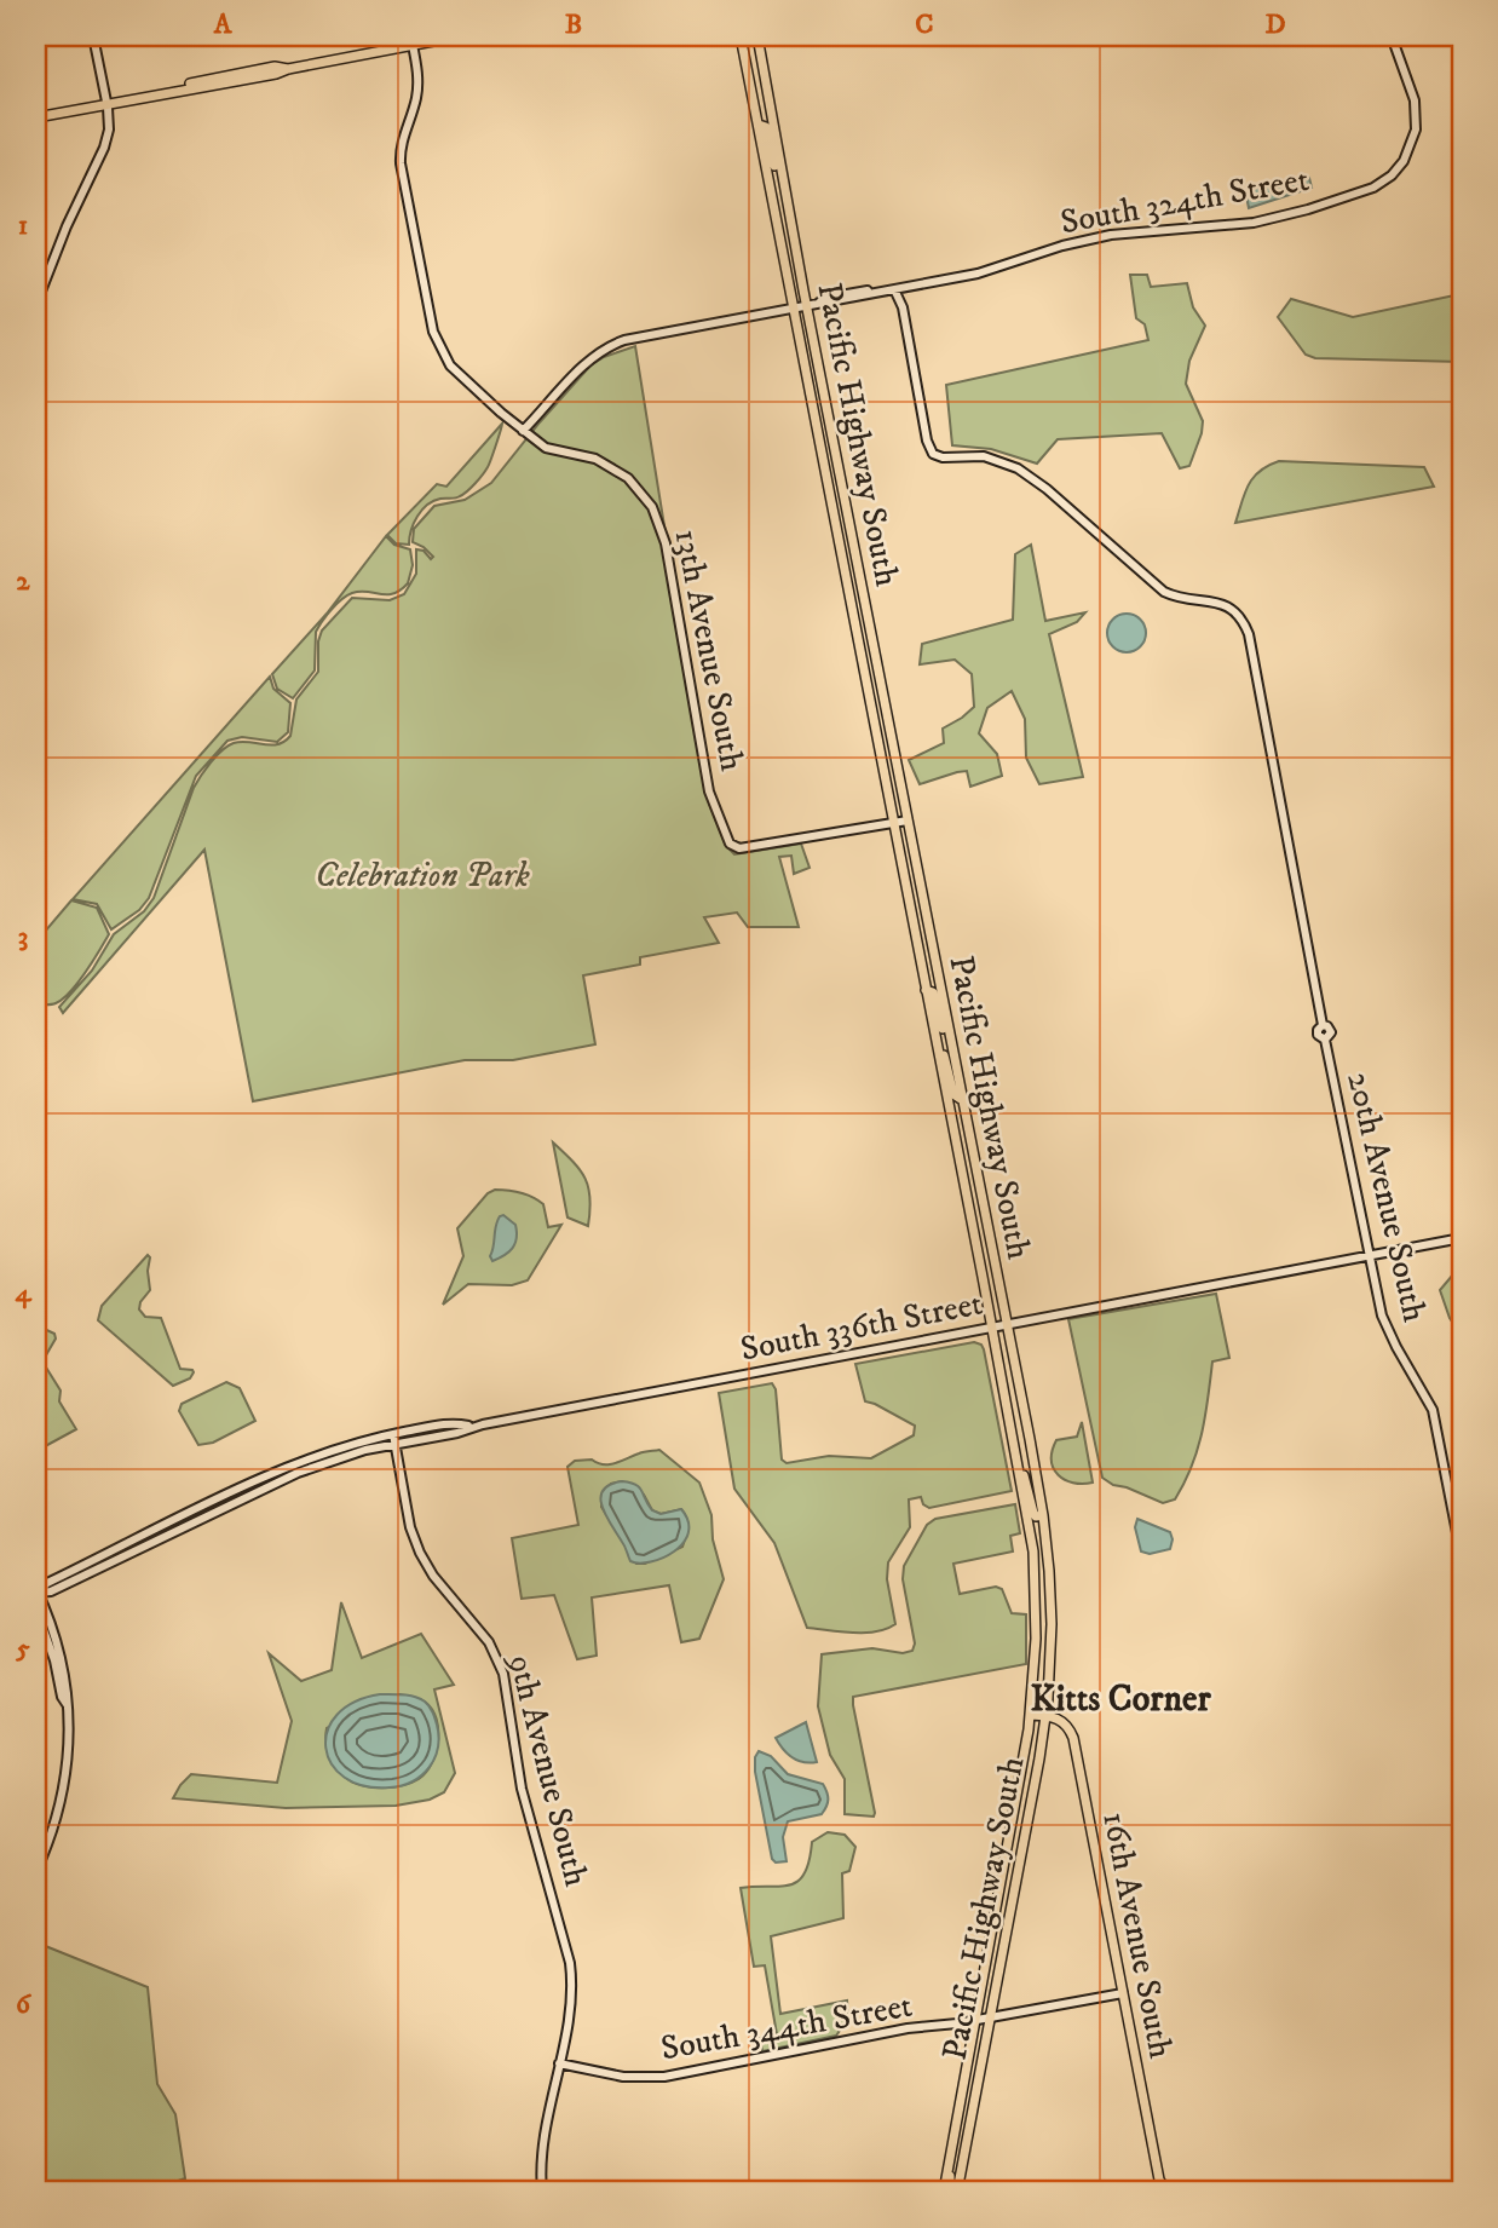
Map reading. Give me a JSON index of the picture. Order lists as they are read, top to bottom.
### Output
{
  "streets": {
    "main road": ["Pacific Highway South", "16th Avenue South"],
    "street": [
      "South 324th Street",
      "13th Avenue South",
      "20th Avenue South",
      "South 336th Street",
      "9th Avenue South",
      "South 344th Street"
    ]
  },
  "crossings": [
    ["South 324th Street", "Pacific Highway South"],
    ["South 324th Street", "13th Avenue South"],
    ["Pacific Highway South", "13th Avenue South"],
    ["Pacific Highway South", "South 336th Street"],
    ["Pacific Highway South", "16th Avenue South"],
    ["Pacific Highway South", "South 344th Street"],
    ["20th Avenue South", "South 336th Street"],
    ["South 336th Street", "9th Avenue South"],
    ["9th Avenue South", "South 344th Street"],
    ["16th Avenue South", "South 344th Street"]
  ],
  "districts": ["Kitts Corner"],
  "parks": ["Celebration Park"],
  "grid": {
    "columns": [
      "A",
      "B",
      "C",
      "D"
    ],
    "rows": [
      "1",
      "2",
      "3",
      "4",
      "5",
      "6"
    ]
  }
}
